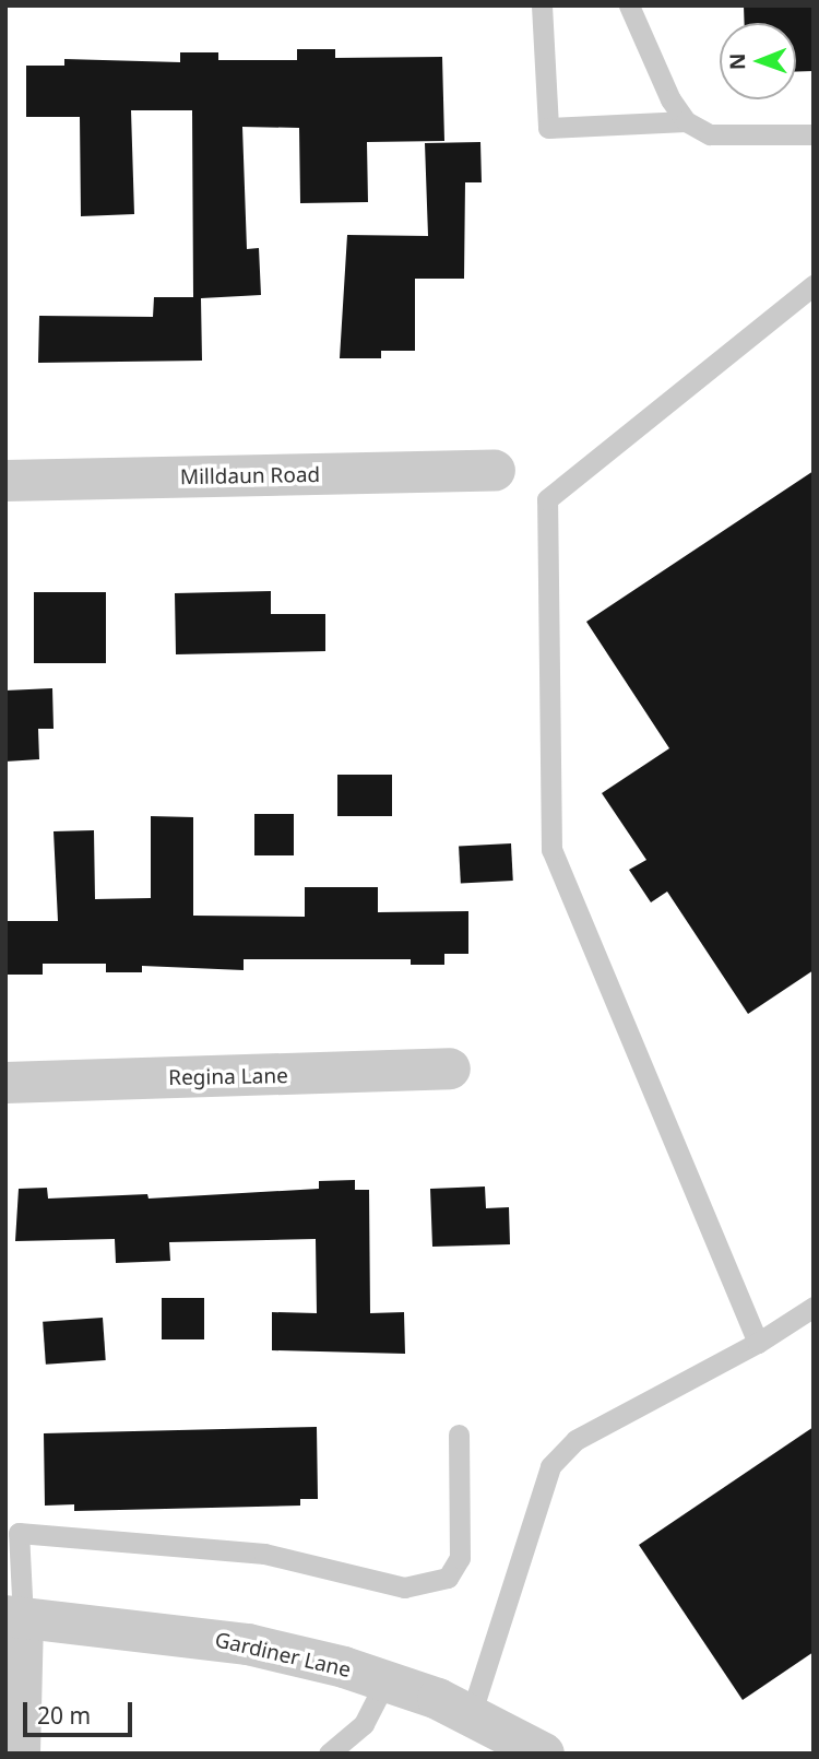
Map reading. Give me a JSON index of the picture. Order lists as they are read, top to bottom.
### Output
{
  "streets": {
    "street": ["Milldaun Road", "Regina Lane", "Gardiner Lane"]
  },
  "scale_bar": "20 m",
  "north": "left"
}
